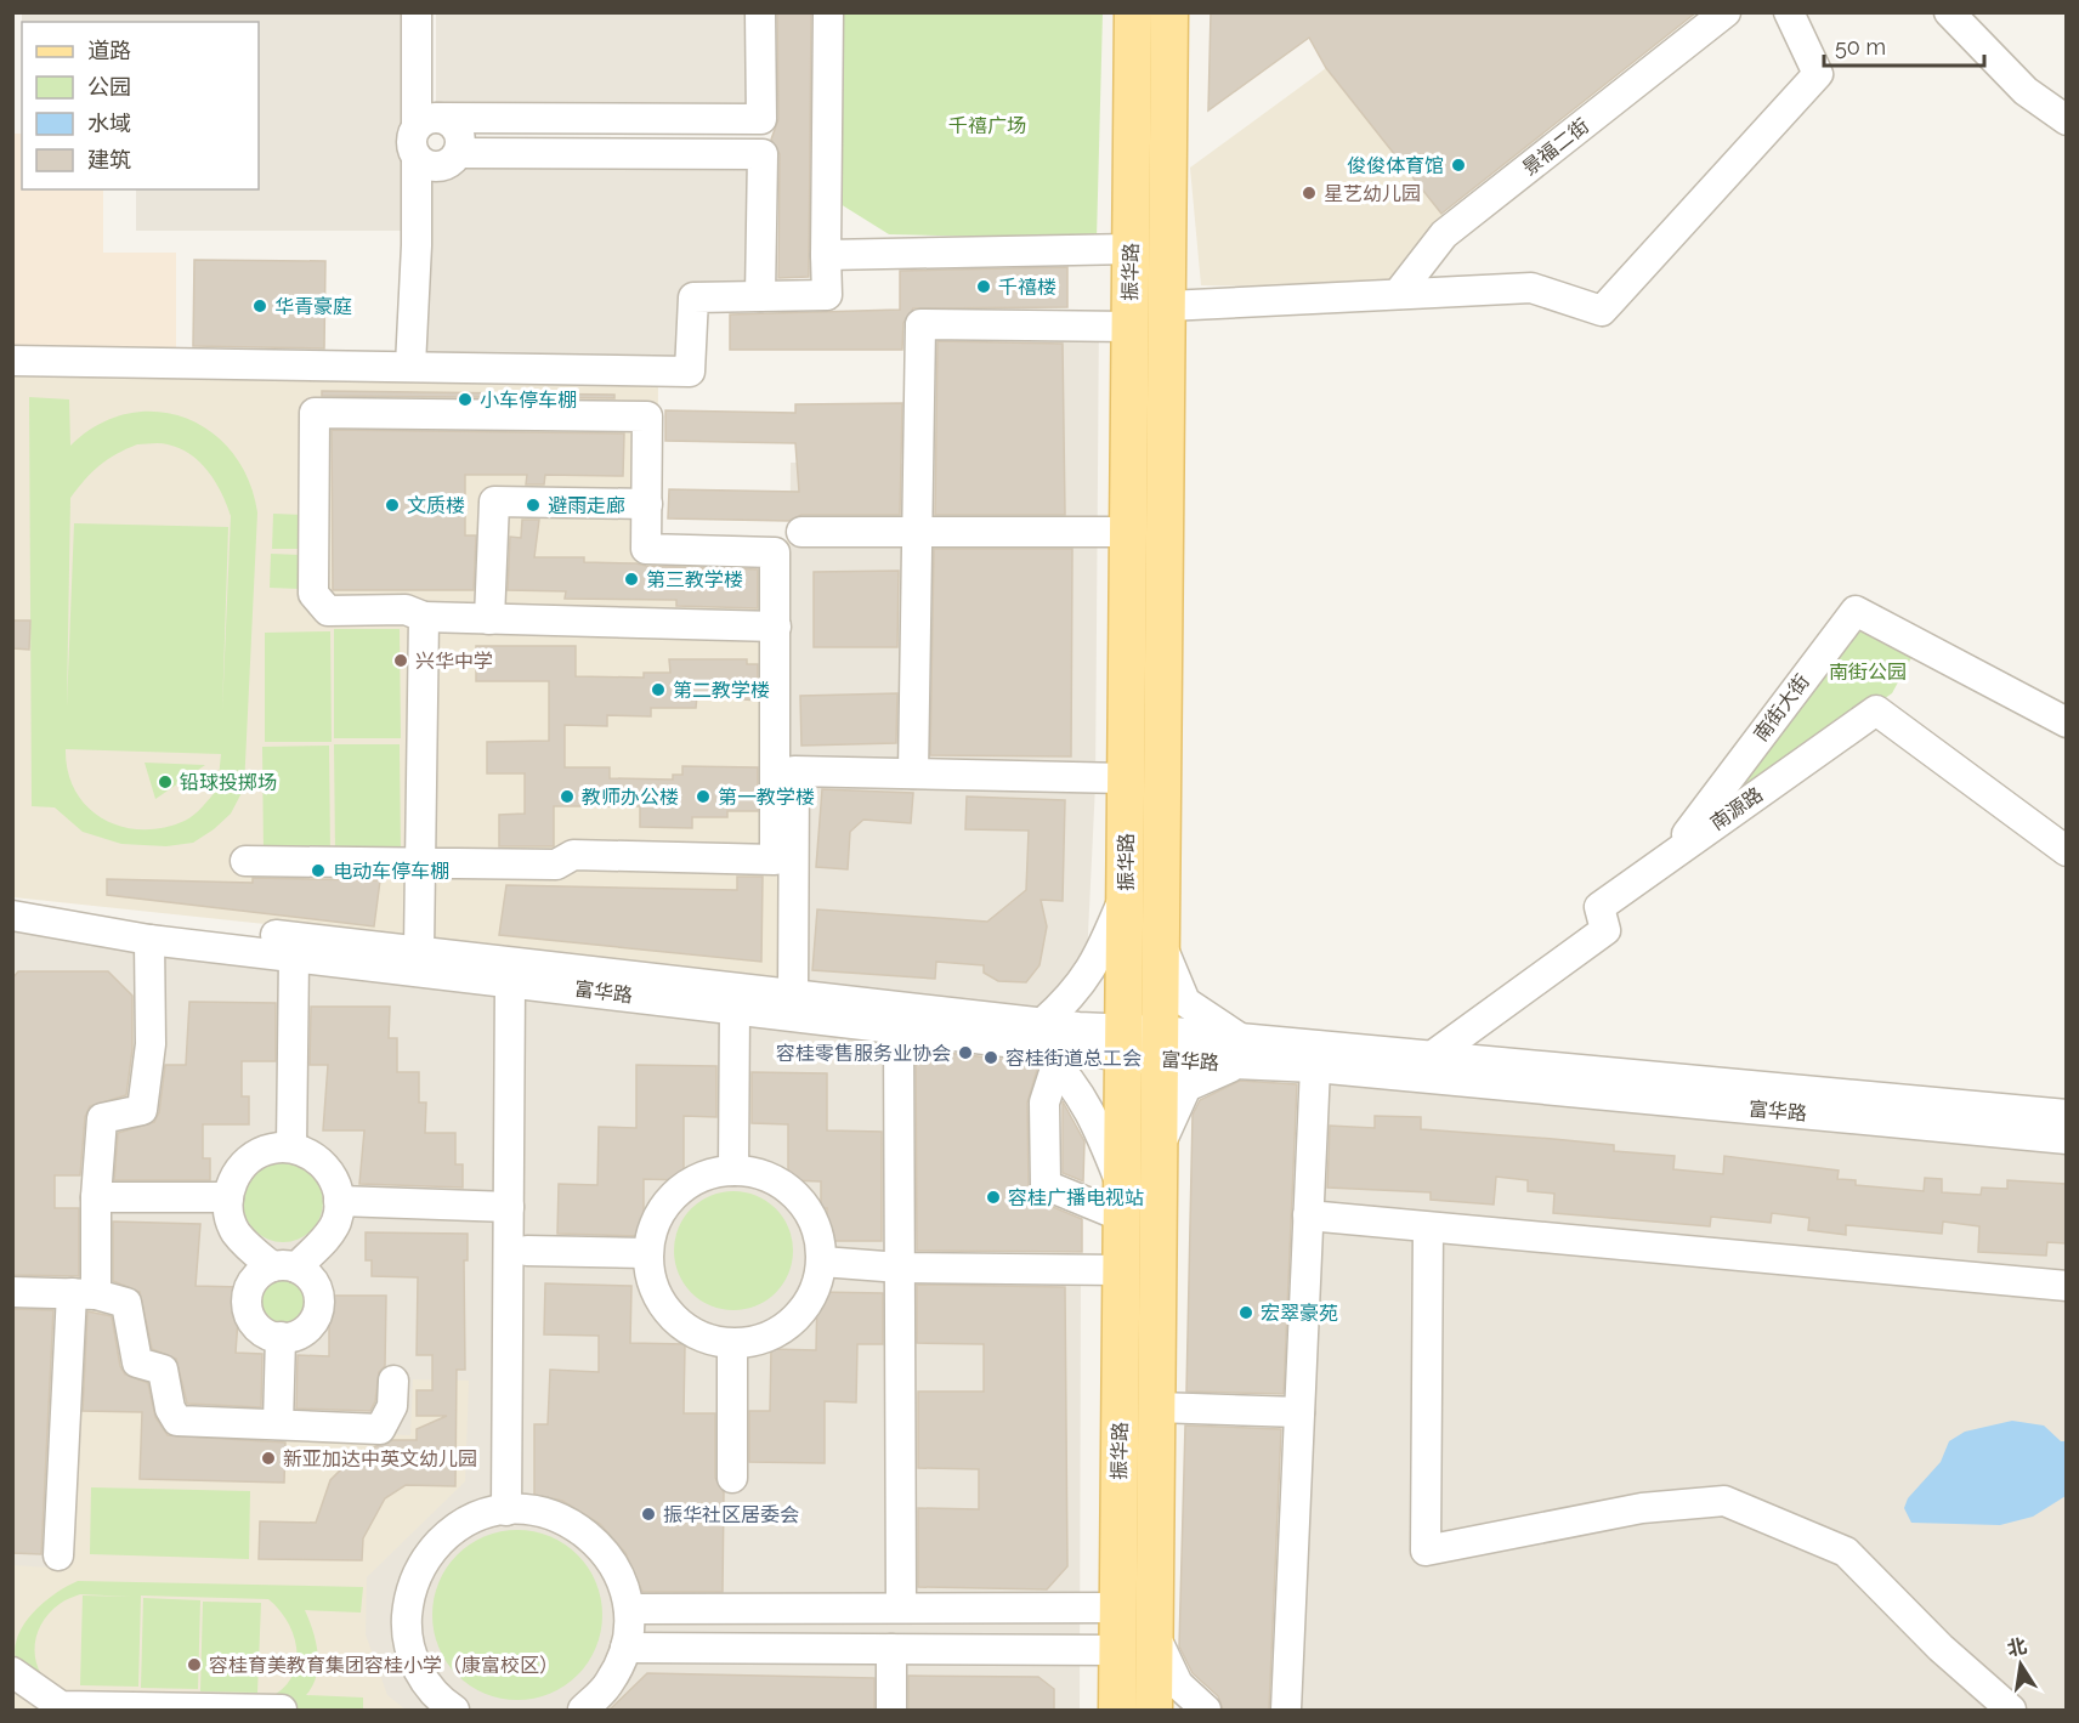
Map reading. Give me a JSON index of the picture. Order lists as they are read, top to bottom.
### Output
{
  "streets": {
    "main road": ["振华路"],
    "street": [
      "景福二街",
      "南街大街",
      "南源路",
      "富华路"
    ]
  },
  "crossings": [
    ["振华路", "富华路"],
    ["南街大街", "南源路"],
    ["南源路", "富华路"]
  ],
  "parks": ["千禧广场", "南街公园"],
  "places": [
    "俊俊体育馆",
    "星艺幼儿园",
    "千禧楼",
    "华青豪庭",
    "小车停车棚",
    "文质楼",
    "避雨走廊",
    "第三教学楼",
    "兴华中学",
    "第二教学楼",
    "铅球投掷场",
    "教师办公楼",
    "第一教学楼",
    "电动车停车棚",
    "容桂零售服务业协会",
    "容桂街道总工会",
    "容桂广播电视站",
    "宏翠豪苑",
    "新亚加达中英文幼儿园",
    "振华社区居委会",
    "容桂育美教育集团容桂小学（康富校区）"
  ],
  "legend": [
    "道路",
    "公园",
    "水域",
    "建筑"
  ],
  "scale_bar": "50 m",
  "north": "top"
}
